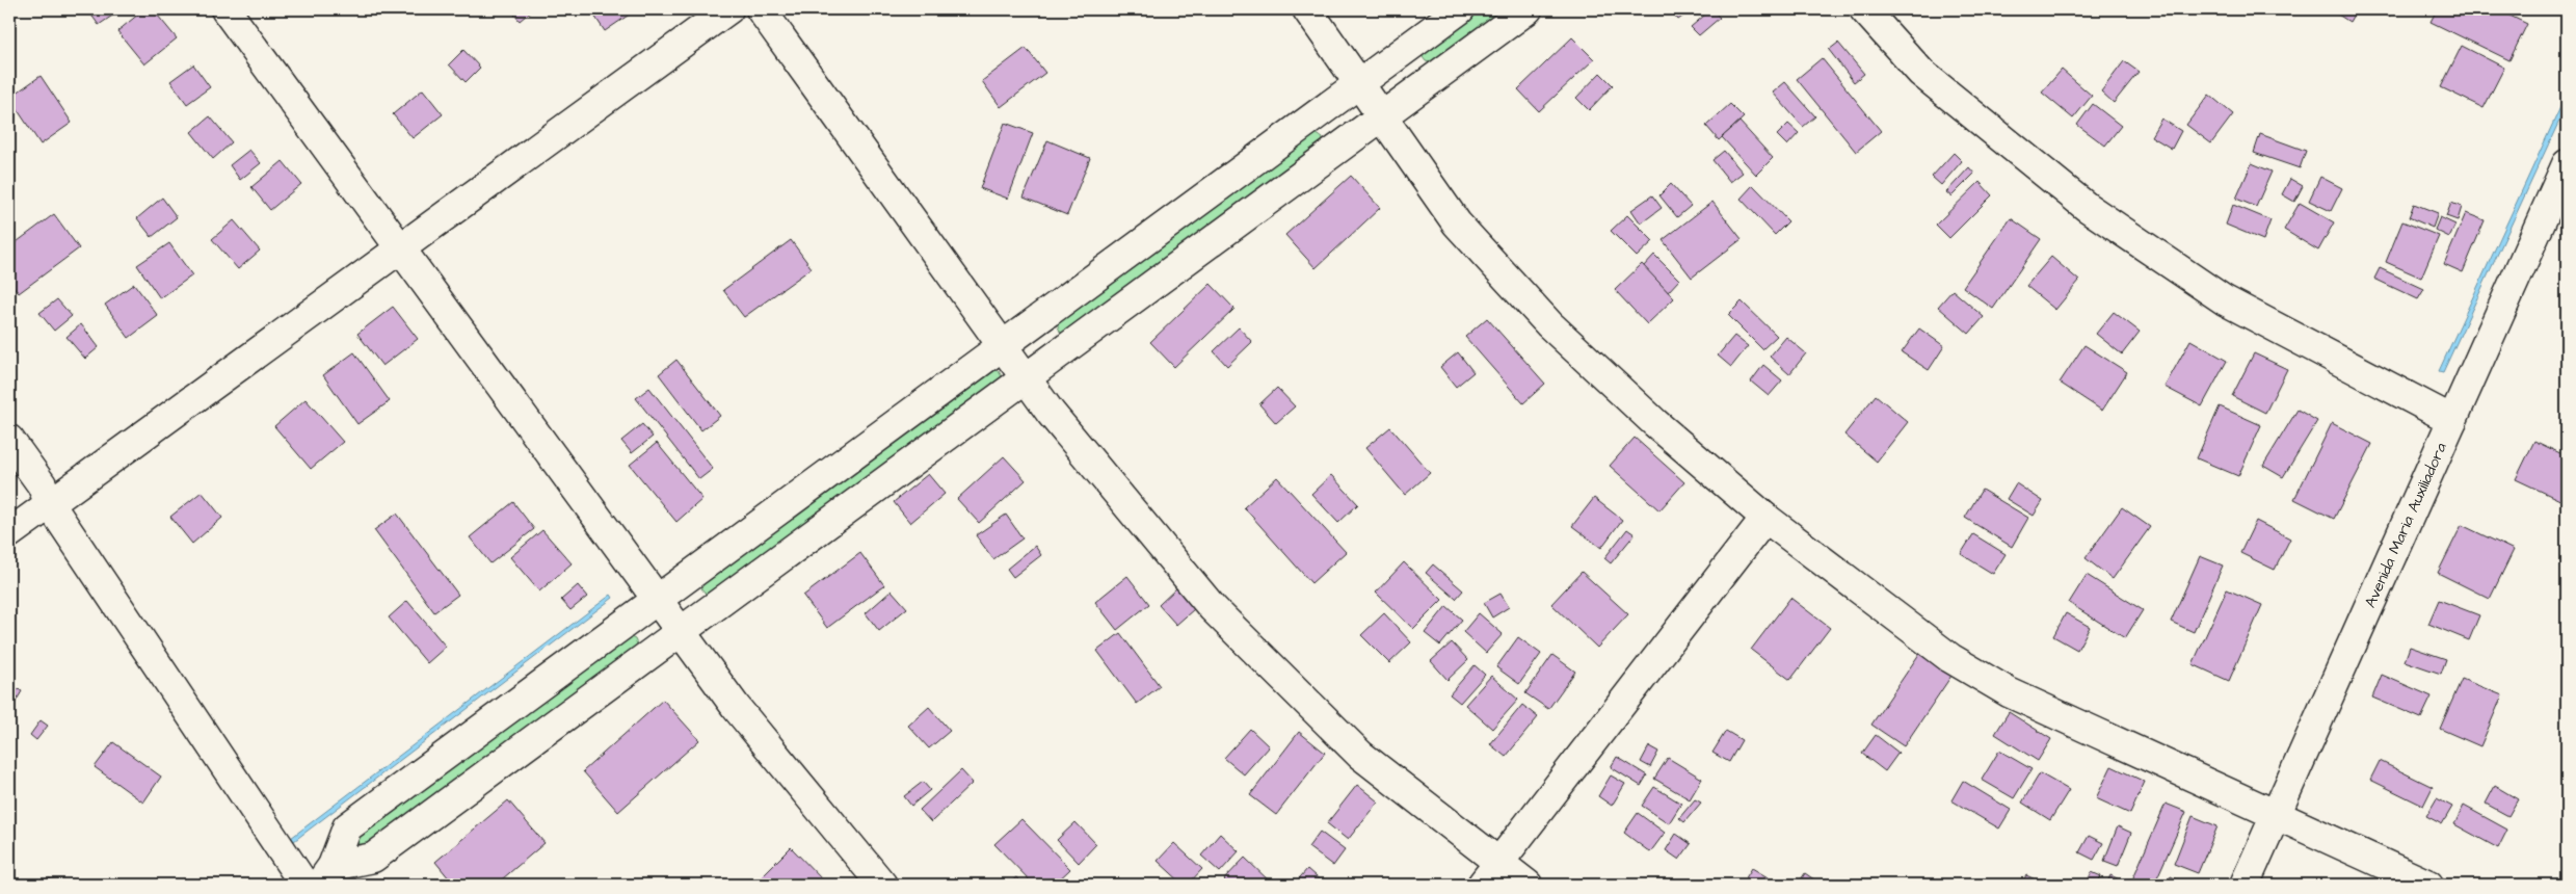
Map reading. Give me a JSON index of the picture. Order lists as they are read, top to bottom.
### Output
{
  "streets": {
    "street": ["Avenida Maria Auxiliadora"]
  }
}
